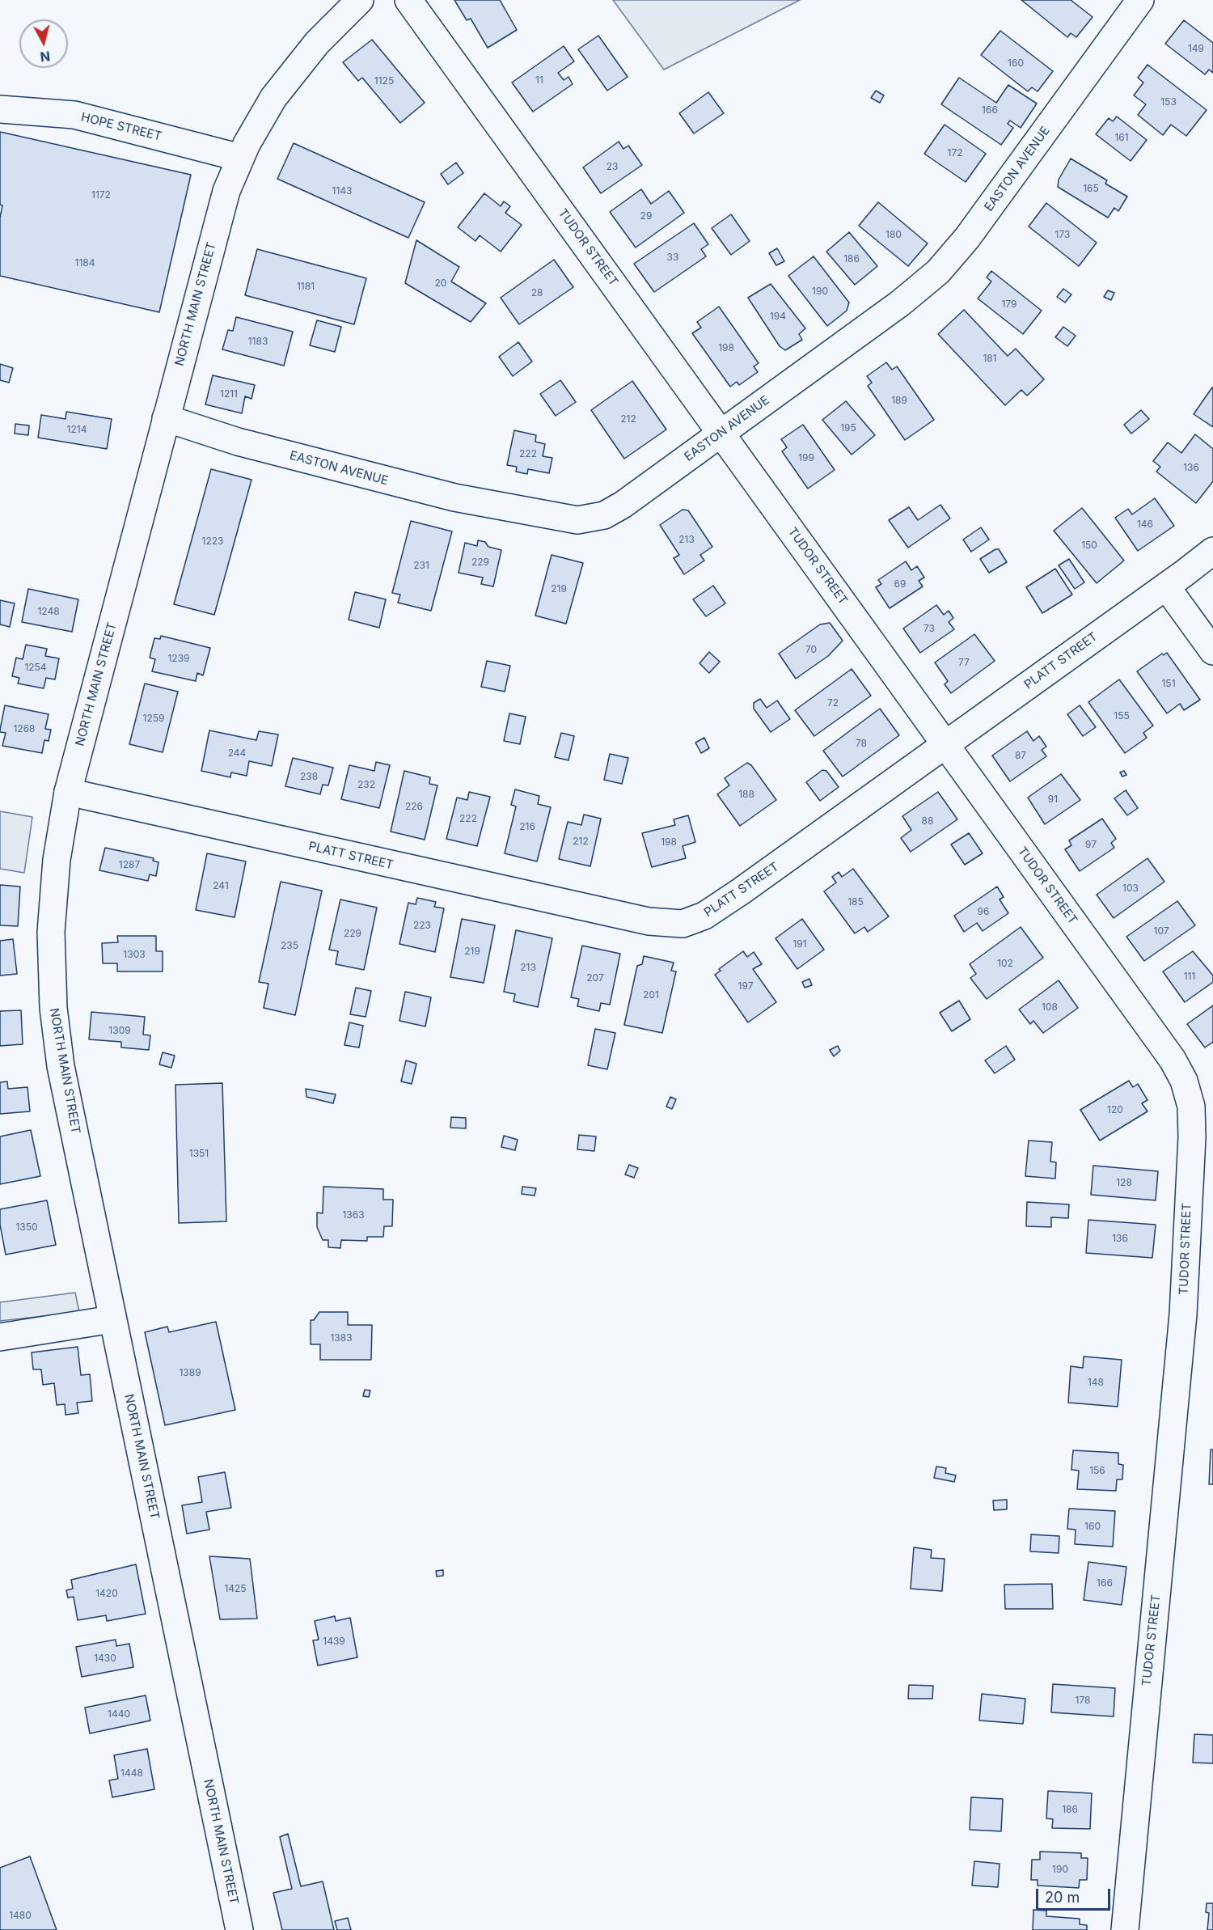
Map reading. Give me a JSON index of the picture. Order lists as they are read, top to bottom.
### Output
{
  "streets": {
    "street": [
      "HOPE STREET",
      "EASTON AVENUE",
      "TUDOR STREET",
      "NORTH MAIN STREET",
      "PLATT STREET"
    ]
  },
  "crossings": [
    ["HOPE STREET", "NORTH MAIN STREET"],
    ["EASTON AVENUE", "TUDOR STREET"],
    ["EASTON AVENUE", "NORTH MAIN STREET"],
    ["TUDOR STREET", "PLATT STREET"],
    ["NORTH MAIN STREET", "PLATT STREET"]
  ],
  "house_numbers": [
    "149",
    "160",
    "11",
    "1125",
    "153",
    "166",
    "161",
    "172",
    "23",
    "165",
    "1143",
    "1172",
    "29",
    "180",
    "173",
    "33",
    "186",
    "1184",
    "20",
    "1181",
    "190",
    "28",
    "179",
    "194",
    "1183",
    "198",
    "181",
    "1211",
    "189",
    "212",
    "195",
    "1214",
    "222",
    "199",
    "136",
    "146",
    "213",
    "1223",
    "150",
    "229",
    "231",
    "69",
    "219",
    "1248",
    "73",
    "70",
    "1239",
    "77",
    "1254",
    "151",
    "72",
    "155",
    "1259",
    "1268",
    "78",
    "244",
    "87",
    "238",
    "232",
    "188",
    "91",
    "226",
    "222",
    "88",
    "216",
    "212",
    "198",
    "97",
    "1287",
    "241",
    "103",
    "185",
    "96",
    "223",
    "107",
    "229",
    "191",
    "235",
    "219",
    "1303",
    "102",
    "213",
    "111",
    "207",
    "197",
    "201",
    "108",
    "1309",
    "120",
    "1351",
    "128",
    "1363",
    "1350",
    "136",
    "1383",
    "1389",
    "148",
    "156",
    "160",
    "166",
    "1425",
    "1420",
    "1439",
    "1430",
    "178",
    "1440",
    "1448",
    "186",
    "190",
    "1480"
  ],
  "scale_bar": "20 m",
  "north": "bottom"
}
